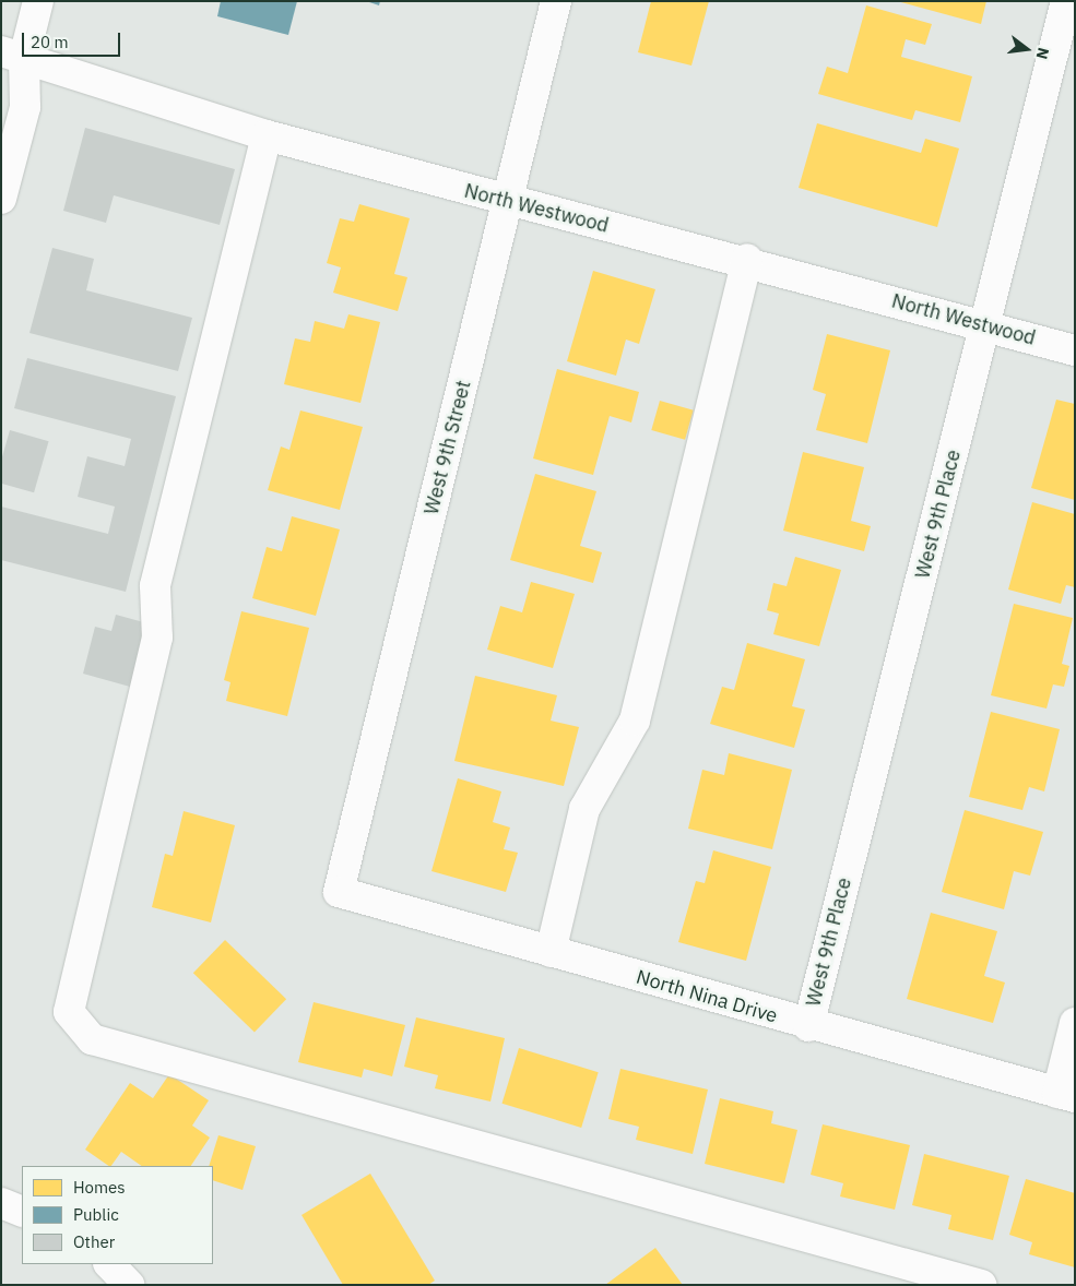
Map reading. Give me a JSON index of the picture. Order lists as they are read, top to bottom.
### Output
{
  "streets": {
    "street": [
      "North Westwood",
      "West 9th Street",
      "West 9th Place",
      "North Nina Drive"
    ]
  },
  "crossings": [
    ["North Westwood", "West 9th Street"],
    ["North Westwood", "West 9th Place"],
    ["West 9th Street", "North Nina Drive"],
    ["West 9th Place", "North Nina Drive"]
  ],
  "legend": ["Homes", "Public", "Other"],
  "scale_bar": "20 m",
  "north": "right"
}
